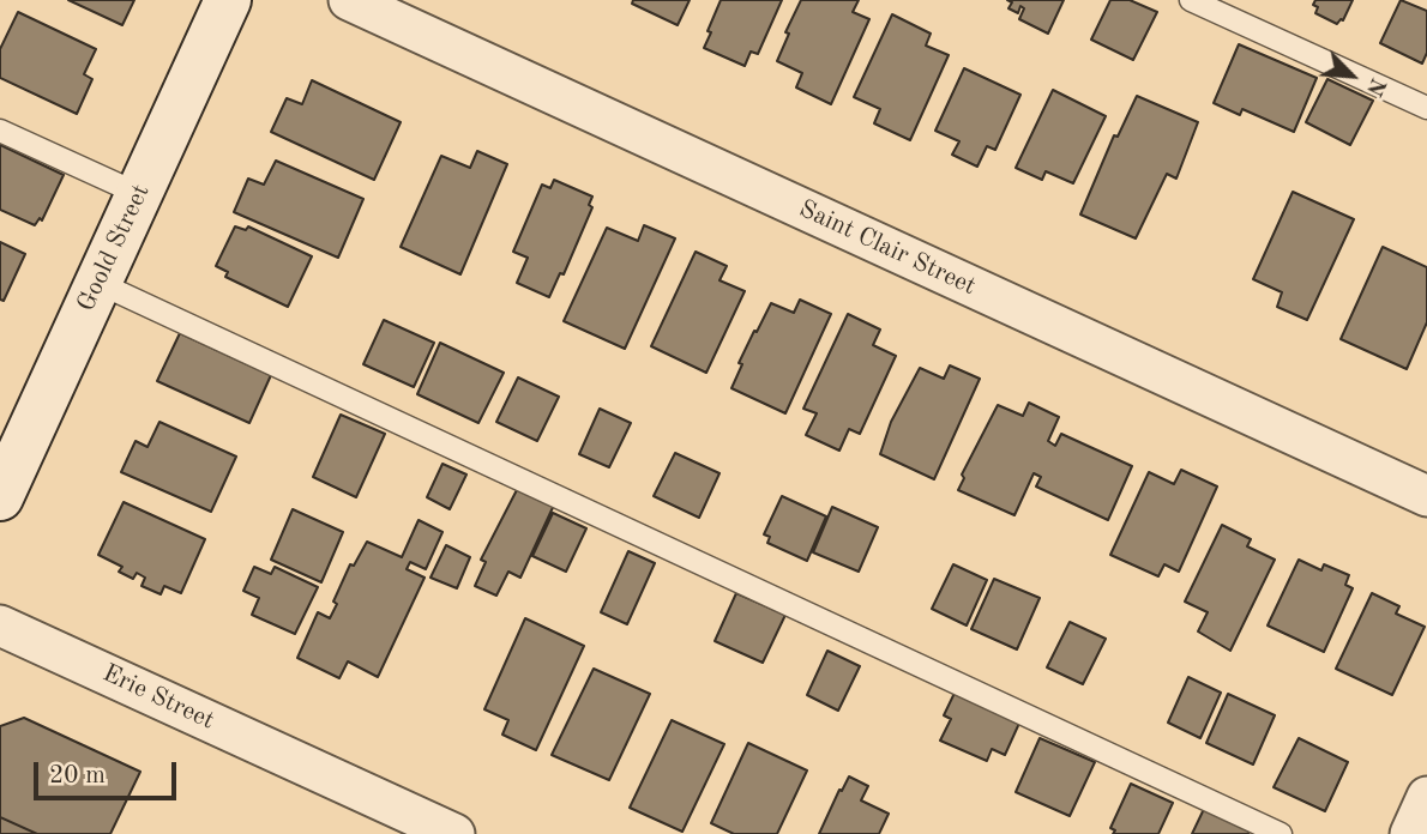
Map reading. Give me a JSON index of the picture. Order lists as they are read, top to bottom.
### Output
{
  "streets": {
    "street": ["Goold Street", "Saint Clair Street", "Erie Street"]
  },
  "scale_bar": "20 m",
  "north": "bottom right"
}
